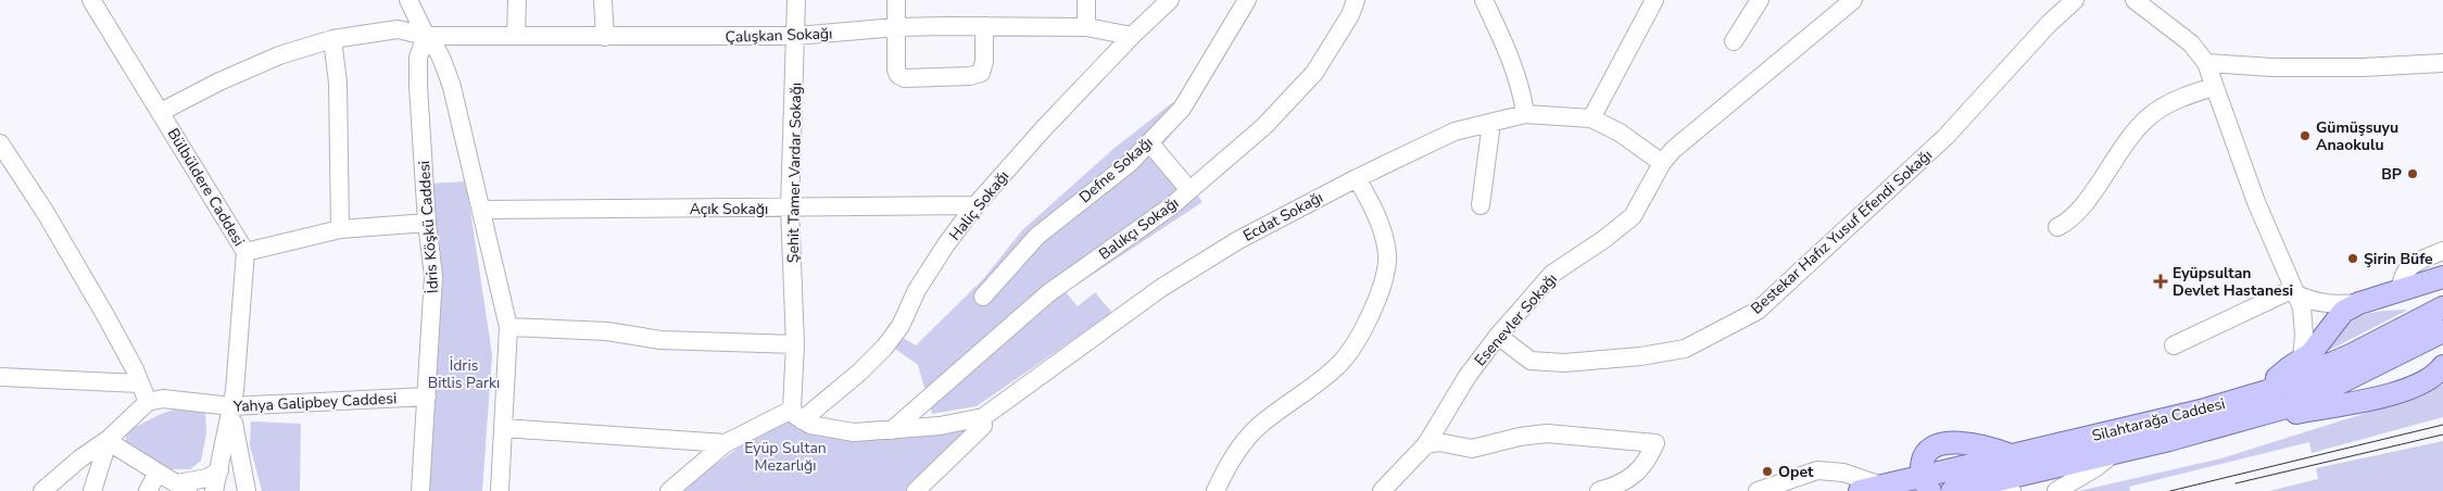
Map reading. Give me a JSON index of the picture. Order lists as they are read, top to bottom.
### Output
{
  "streets": {
    "main road": ["Silahtarağa Caddesi"],
    "street": [
      "Çalışkan Sokağı",
      "Defne Sokağı",
      "Şehit Tamer Vardar Sokağı",
      "Bülbüldere Caddesi",
      "Haliç Sokağı",
      "Açık Sokağı",
      "Ecdat Sokağı",
      "İdris Köşkü Caddesi",
      "Balıkçı Sokağı",
      "Bestekar Hafız Yusuf Efendi Sokağı",
      "Esenevler Sokağı",
      "Yahya Galipbey Caddesi"
    ]
  },
  "crossings": [
    ["Çalışkan Sokağı", "Şehit Tamer Vardar Sokağı"],
    ["Çalışkan Sokağı", "Bülbüldere Caddesi"],
    ["Çalışkan Sokağı", "Haliç Sokağı"],
    ["Çalışkan Sokağı", "İdris Köşkü Caddesi"],
    ["Şehit Tamer Vardar Sokağı", "Haliç Sokağı"],
    ["Şehit Tamer Vardar Sokağı", "Açık Sokağı"],
    ["Bülbüldere Caddesi", "Yahya Galipbey Caddesi"],
    ["Haliç Sokağı", "Açık Sokağı"],
    ["İdris Köşkü Caddesi", "Yahya Galipbey Caddesi"],
    ["Bestekar Hafız Yusuf Efendi Sokağı", "Esenevler Sokağı"]
  ],
  "parks": ["İdris Bitlis Parkı", "Eyüp Sultan Mezarlığı"],
  "places": {
    "other": [
      "Gümüşsuyu Anaokulu",
      "BP",
      "Şirin Büfe",
      "Opet"
    ],
    "health": ["Eyüpsultan Devlet Hastanesi"]
  }
}
